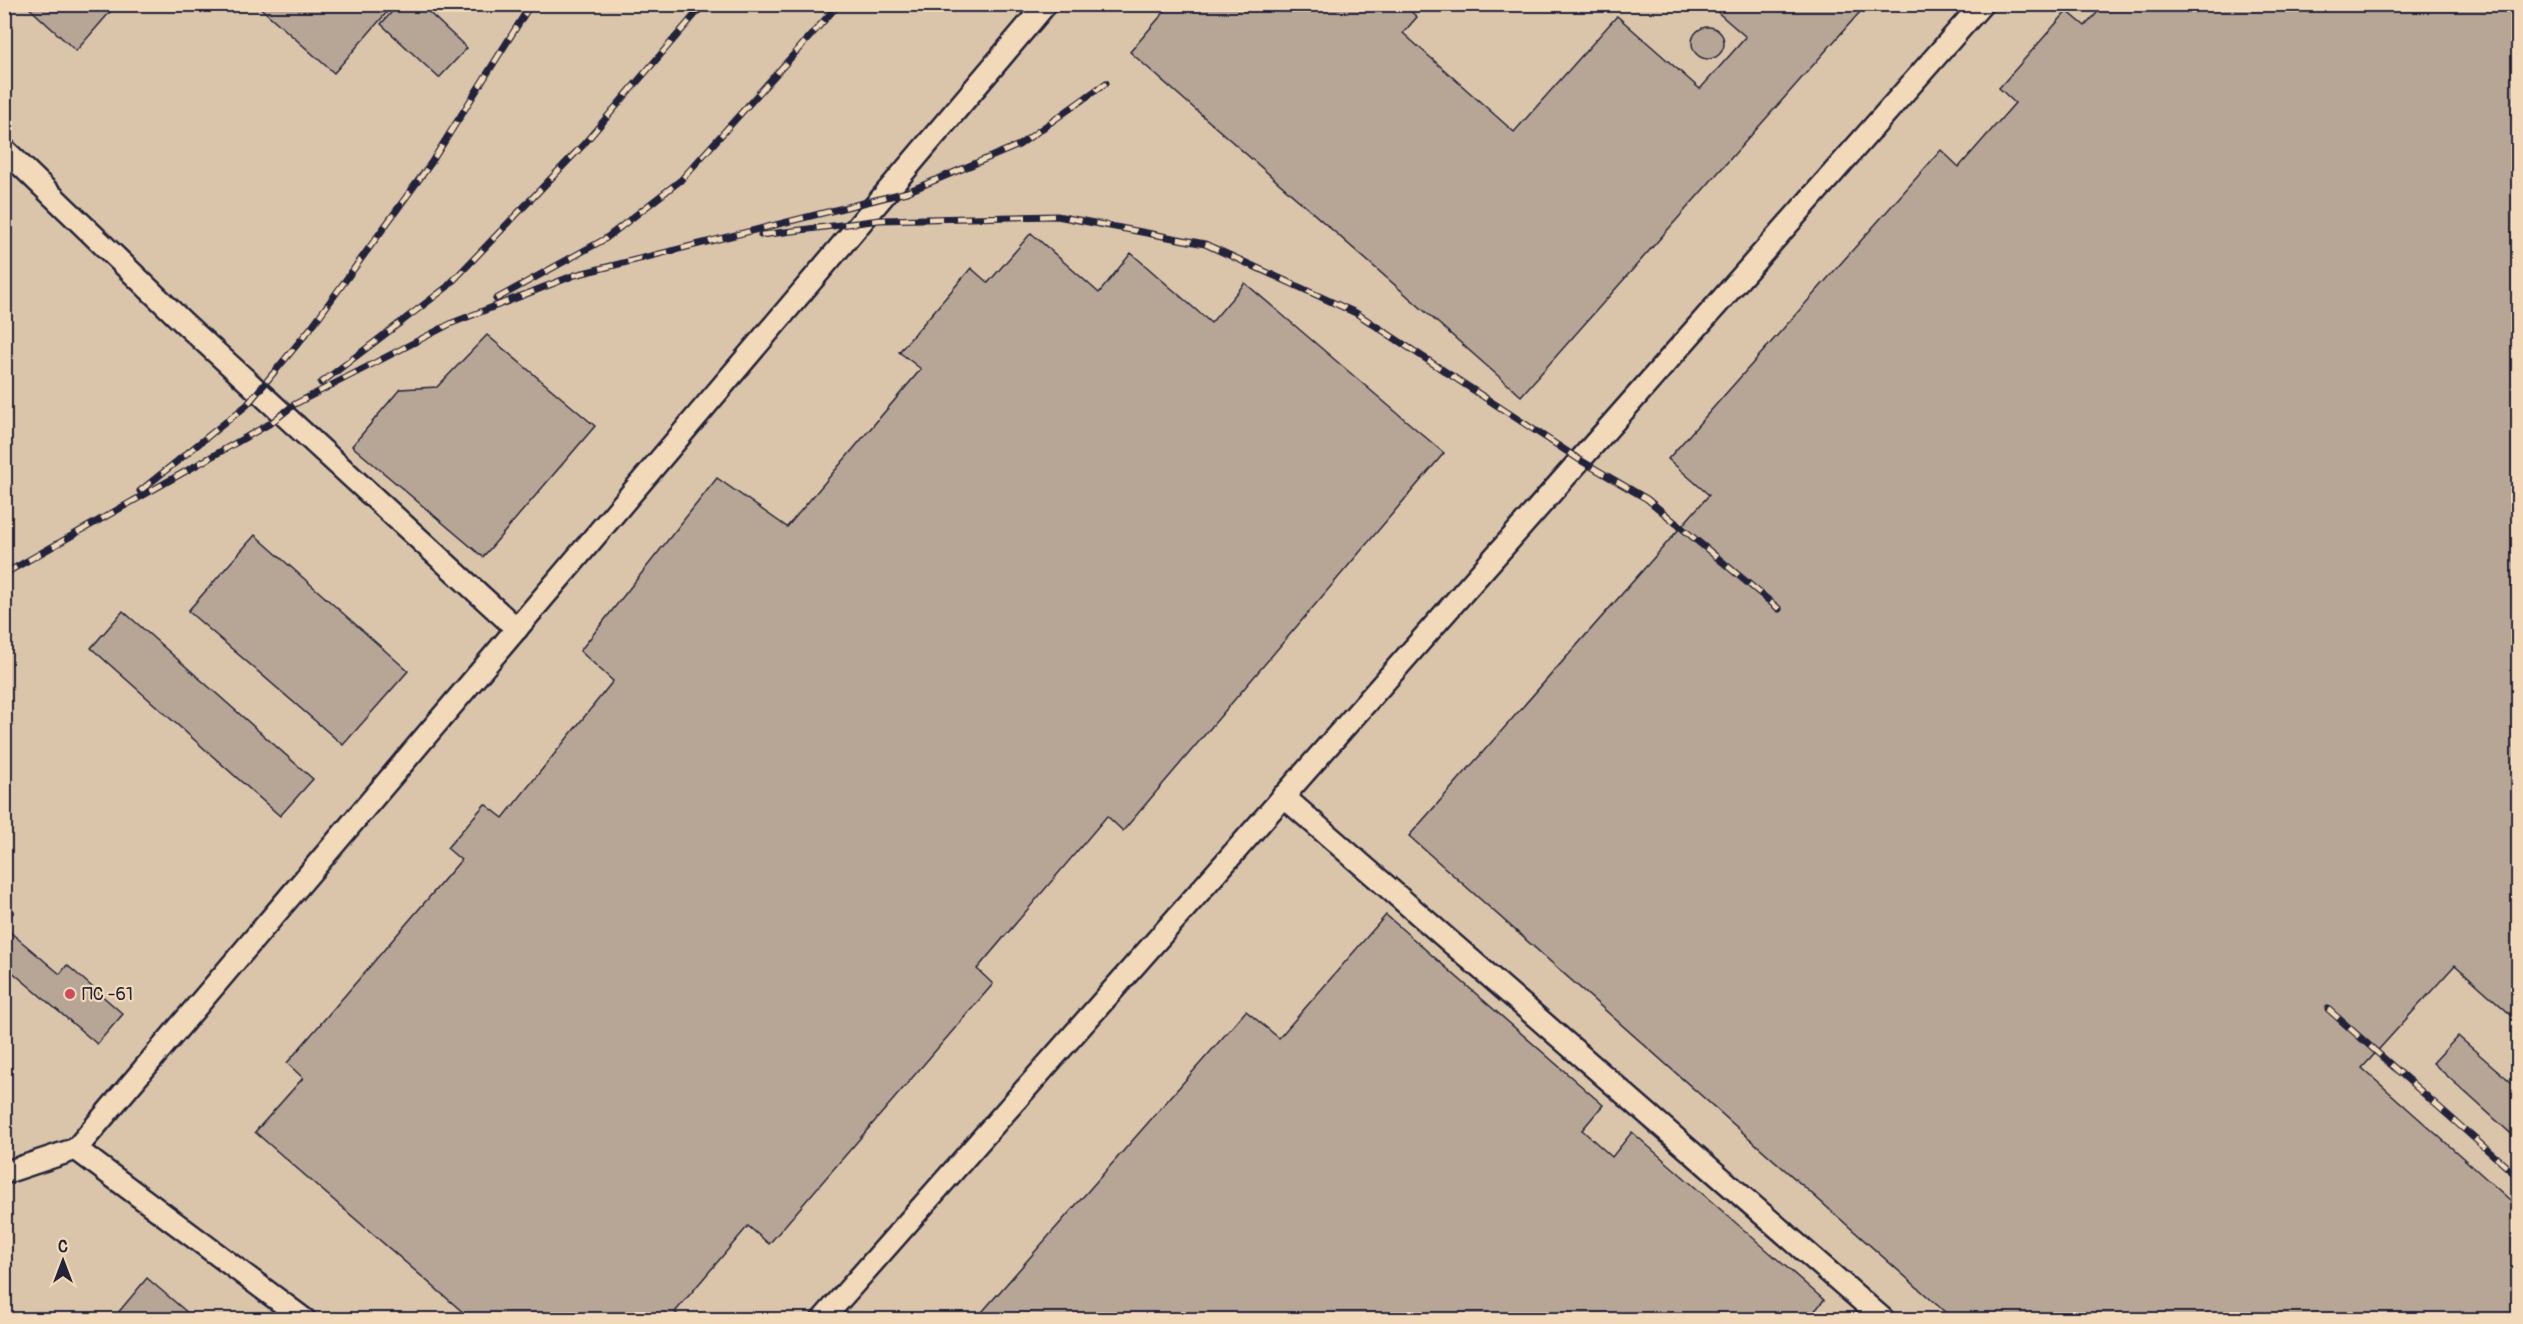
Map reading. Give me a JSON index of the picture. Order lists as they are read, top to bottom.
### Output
{
  "places": ["ПС -61"],
  "north": "top"
}
